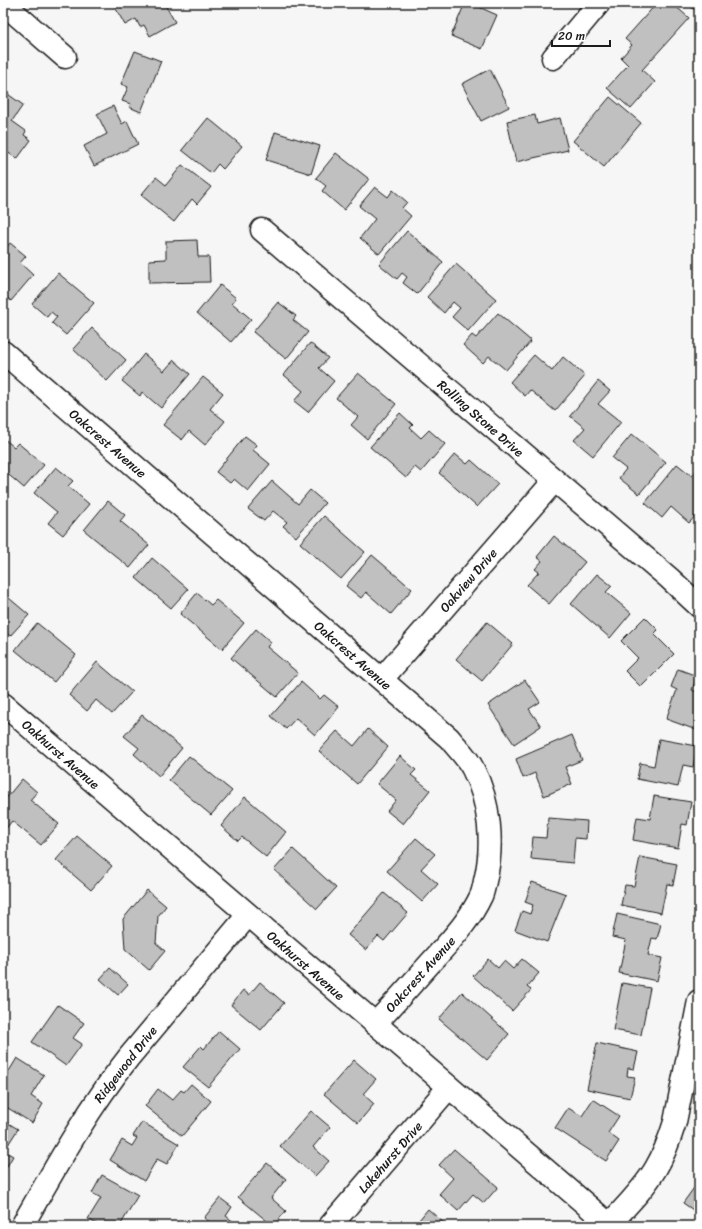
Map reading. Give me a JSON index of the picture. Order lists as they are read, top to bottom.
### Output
{
  "streets": {
    "street": [
      "Rolling Stone Drive",
      "Oakcrest Avenue",
      "Oakview Drive",
      "Oakhurst Avenue",
      "Ridgewood Drive",
      "Lakehurst Drive"
    ]
  },
  "crossings": [
    ["Rolling Stone Drive", "Oakview Drive"],
    ["Oakcrest Avenue", "Oakview Drive"],
    ["Oakcrest Avenue", "Oakhurst Avenue"],
    ["Oakhurst Avenue", "Ridgewood Drive"],
    ["Oakhurst Avenue", "Lakehurst Drive"]
  ],
  "scale_bar": "20 m"
}
